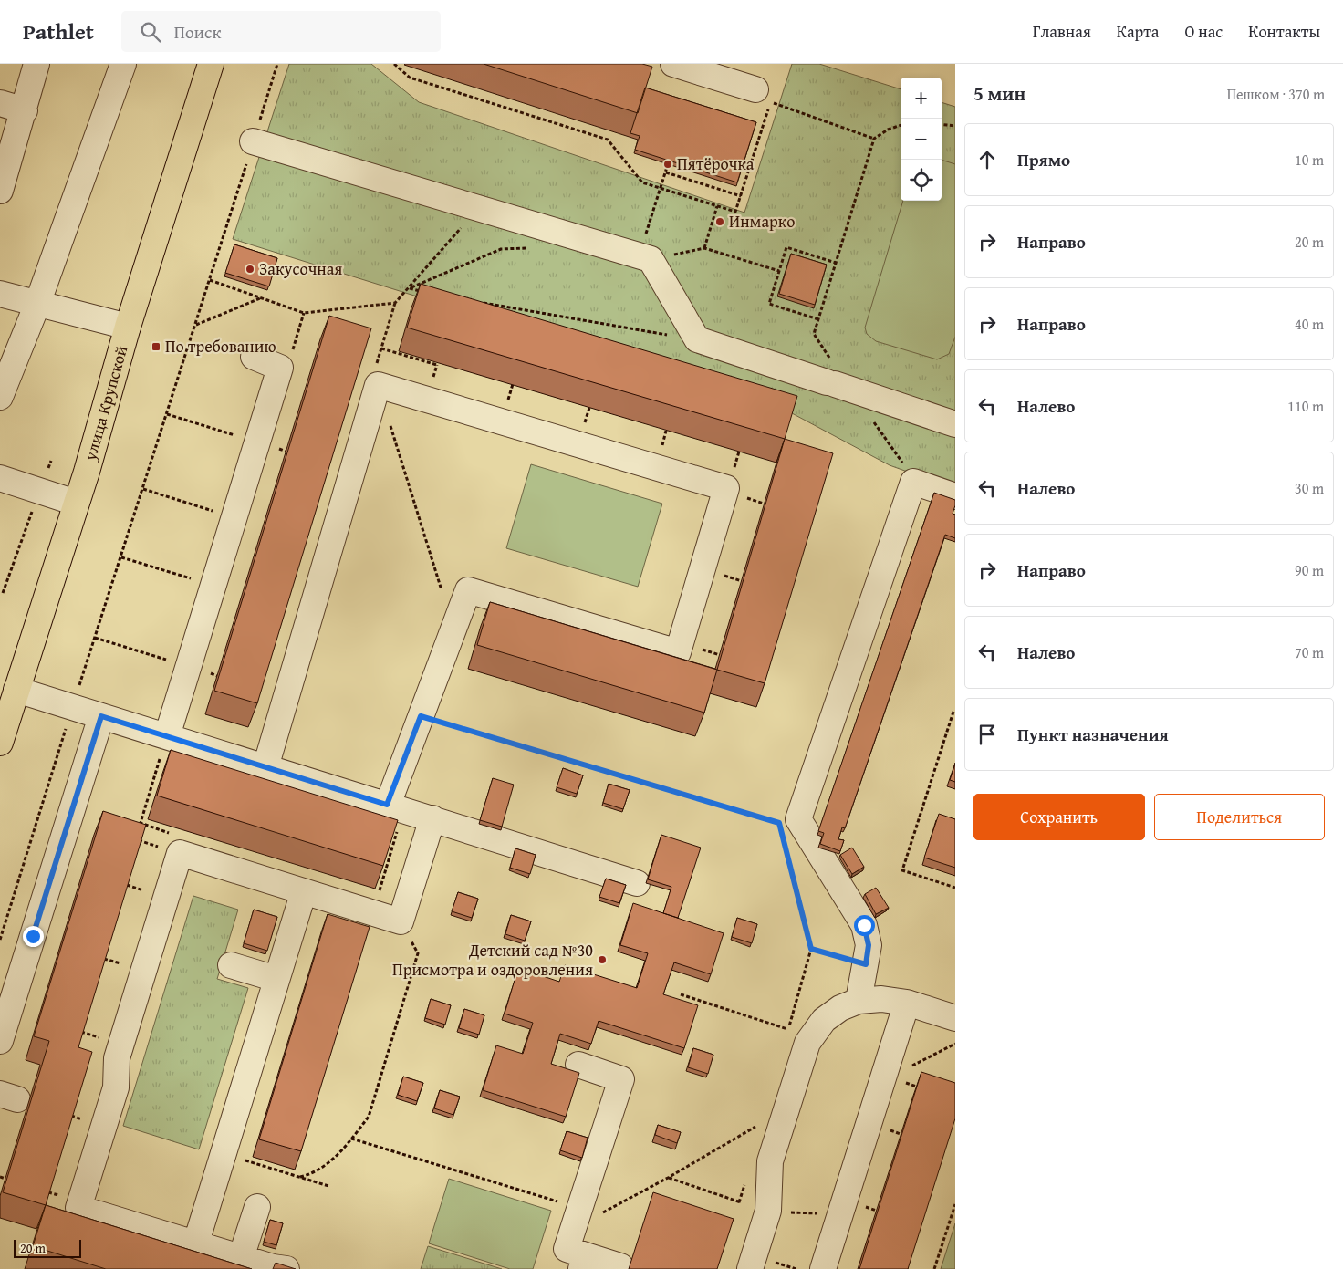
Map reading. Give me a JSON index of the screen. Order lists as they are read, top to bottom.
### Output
{
  "streets": {
    "main road": ["улица Крупской"]
  },
  "places": {
    "other": [
      "Пятёрочка",
      "Инмарко",
      "Закусочная",
      "Детский сад №30 Присмотра и оздоровления"
    ],
    "transit": ["По требованию"]
  },
  "scale_bar": "20 m",
  "page": {
    "header": "Pathlet",
    "search": "Поиск",
    "nav": [
      "Главная",
      "Карта",
      "О нас",
      "Контакты"
    ],
    "heading": ["5 мин", "Пешком · 370 m"],
    "map_buttons": ["+", "−"],
    "list": [
      ["Прямо", "10 m"],
      ["Направо", "20 m"],
      ["Направо", "40 m"],
      ["Налево", "110 m"],
      ["Налево", "30 m"],
      ["Направо", "90 m"],
      ["Налево", "70 m"],
      "Пункт назначения"
    ],
    "buttons": ["Сохранить", "Поделиться"],
    "scale": "20 m"
  }
}
